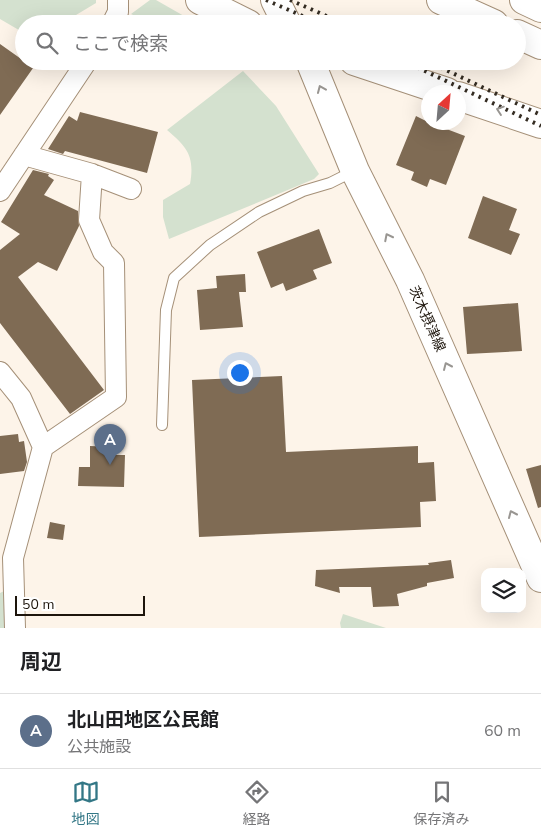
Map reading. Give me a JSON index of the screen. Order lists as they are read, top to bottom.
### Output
{
  "streets": {
    "main road": ["茨木摂津線"]
  },
  "one_way": ["茨木摂津線"],
  "scale_bar": "50 m",
  "north": "top right",
  "page": {
    "search": "ここで検索",
    "pins": "A",
    "scale": "50 m",
    "heading": "周辺",
    "list": [
      {
        "mark": "A",
        "name": "北山田地区公民館",
        "note": "公共施設",
        "value": "60 m"
      }
    ],
    "nav": ["地図", "経路", "保存済み"]
  }
}
